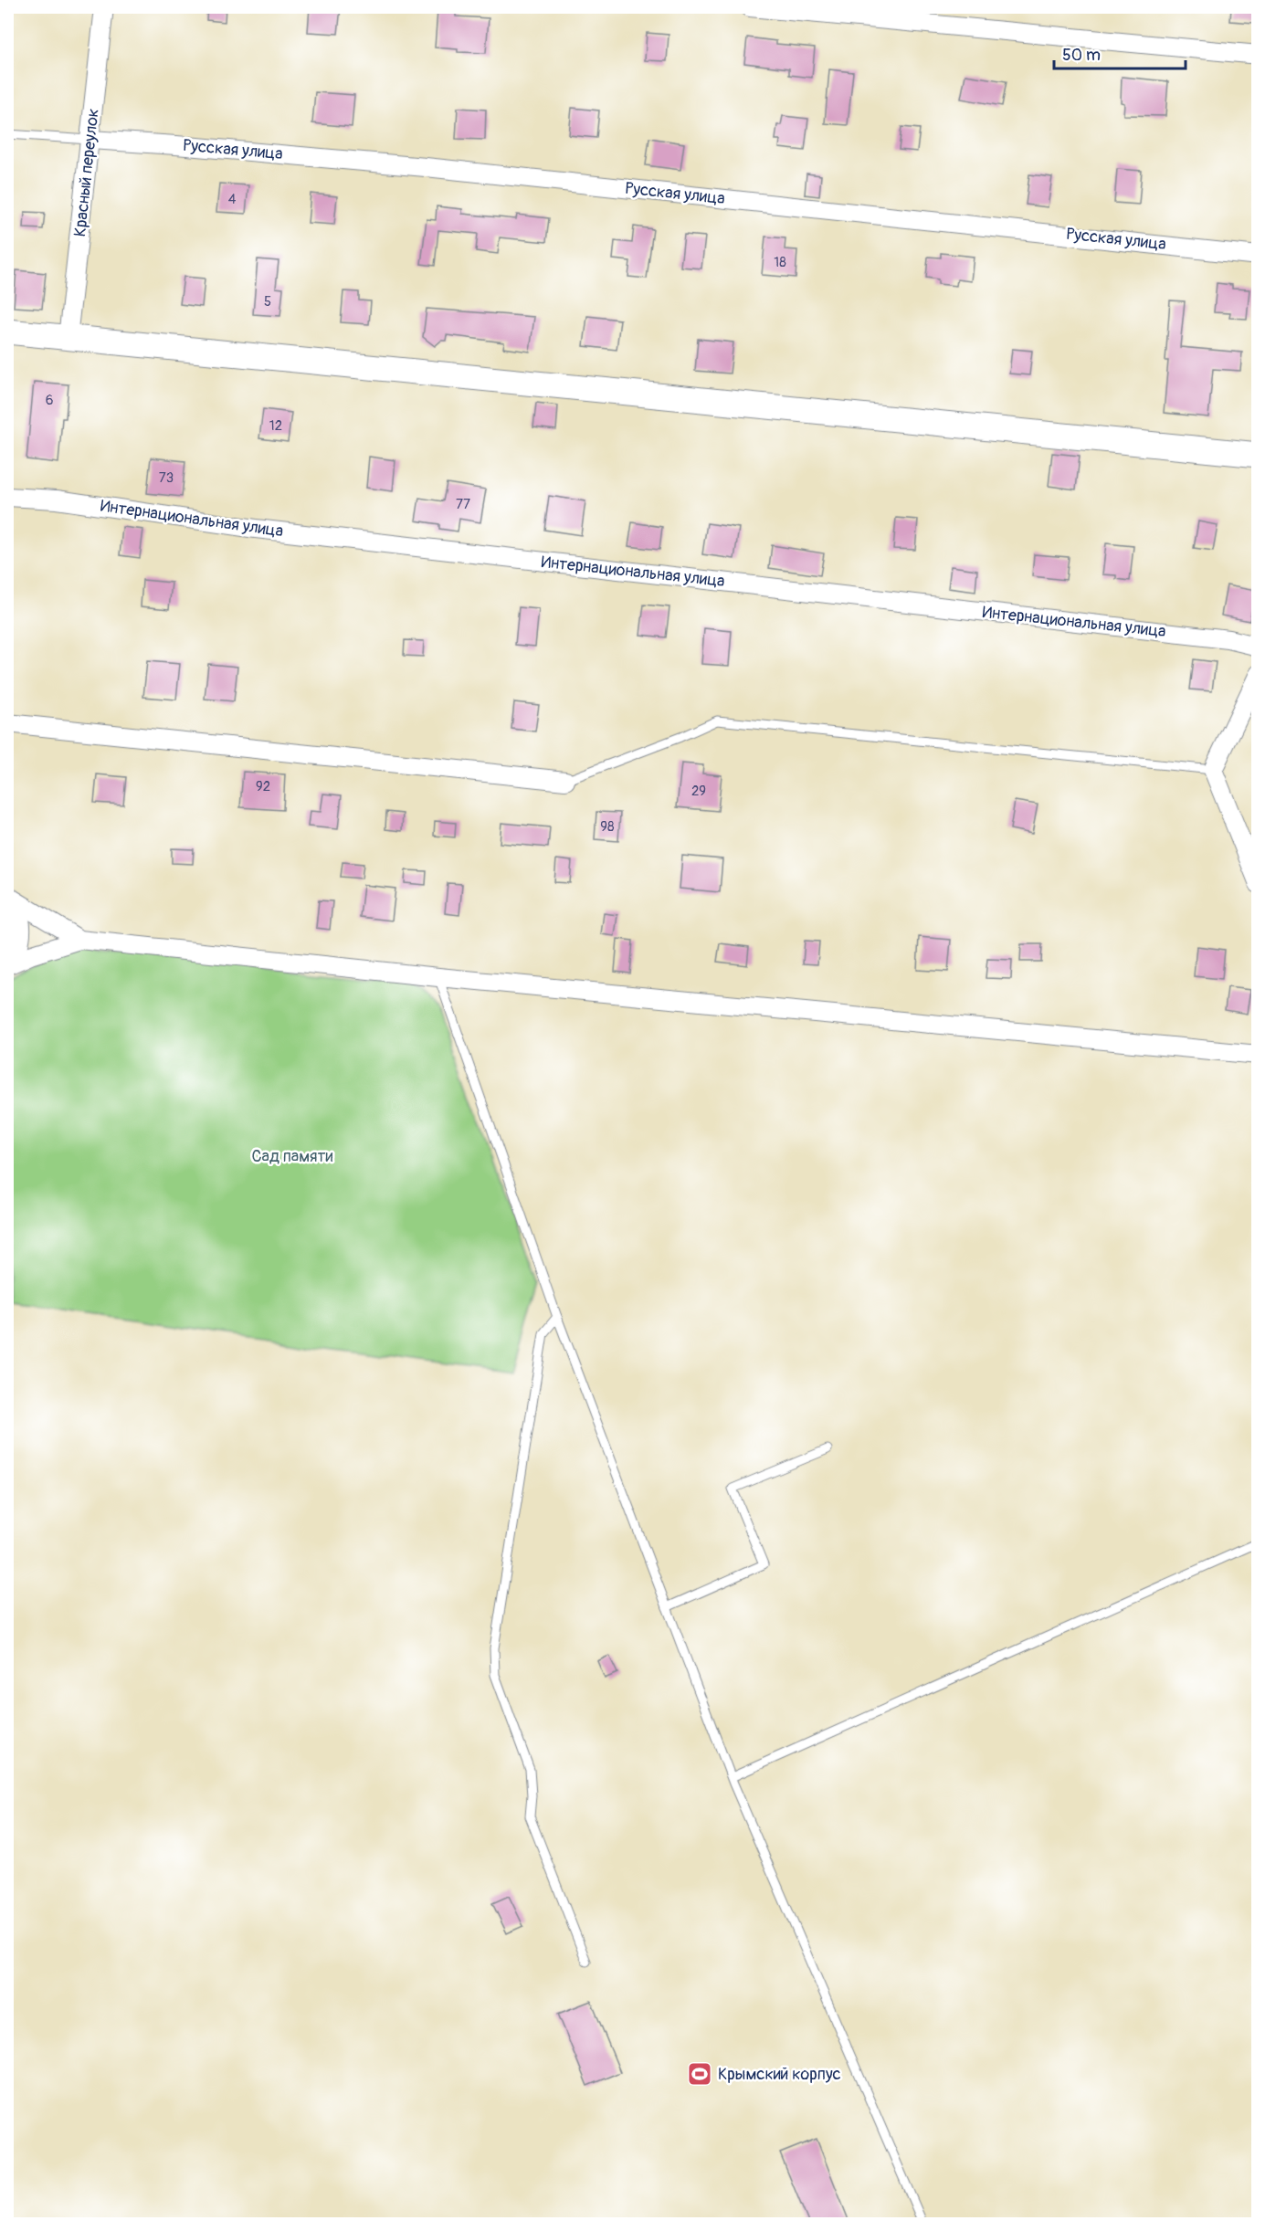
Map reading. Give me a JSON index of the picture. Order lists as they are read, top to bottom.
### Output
{
  "streets": {
    "street": ["Русская улица", "Красный переулок", "Интернациональная улица"]
  },
  "crossings": [
    ["Русская улица", "Красный переулок"]
  ],
  "parks": ["Сад памяти"],
  "places": {
    "sports": ["Крымский корпус"]
  },
  "house_numbers": [
    "4",
    "18",
    "5",
    "6",
    "12",
    "73",
    "77",
    "92",
    "29",
    "98"
  ],
  "scale_bar": "50 m"
}
